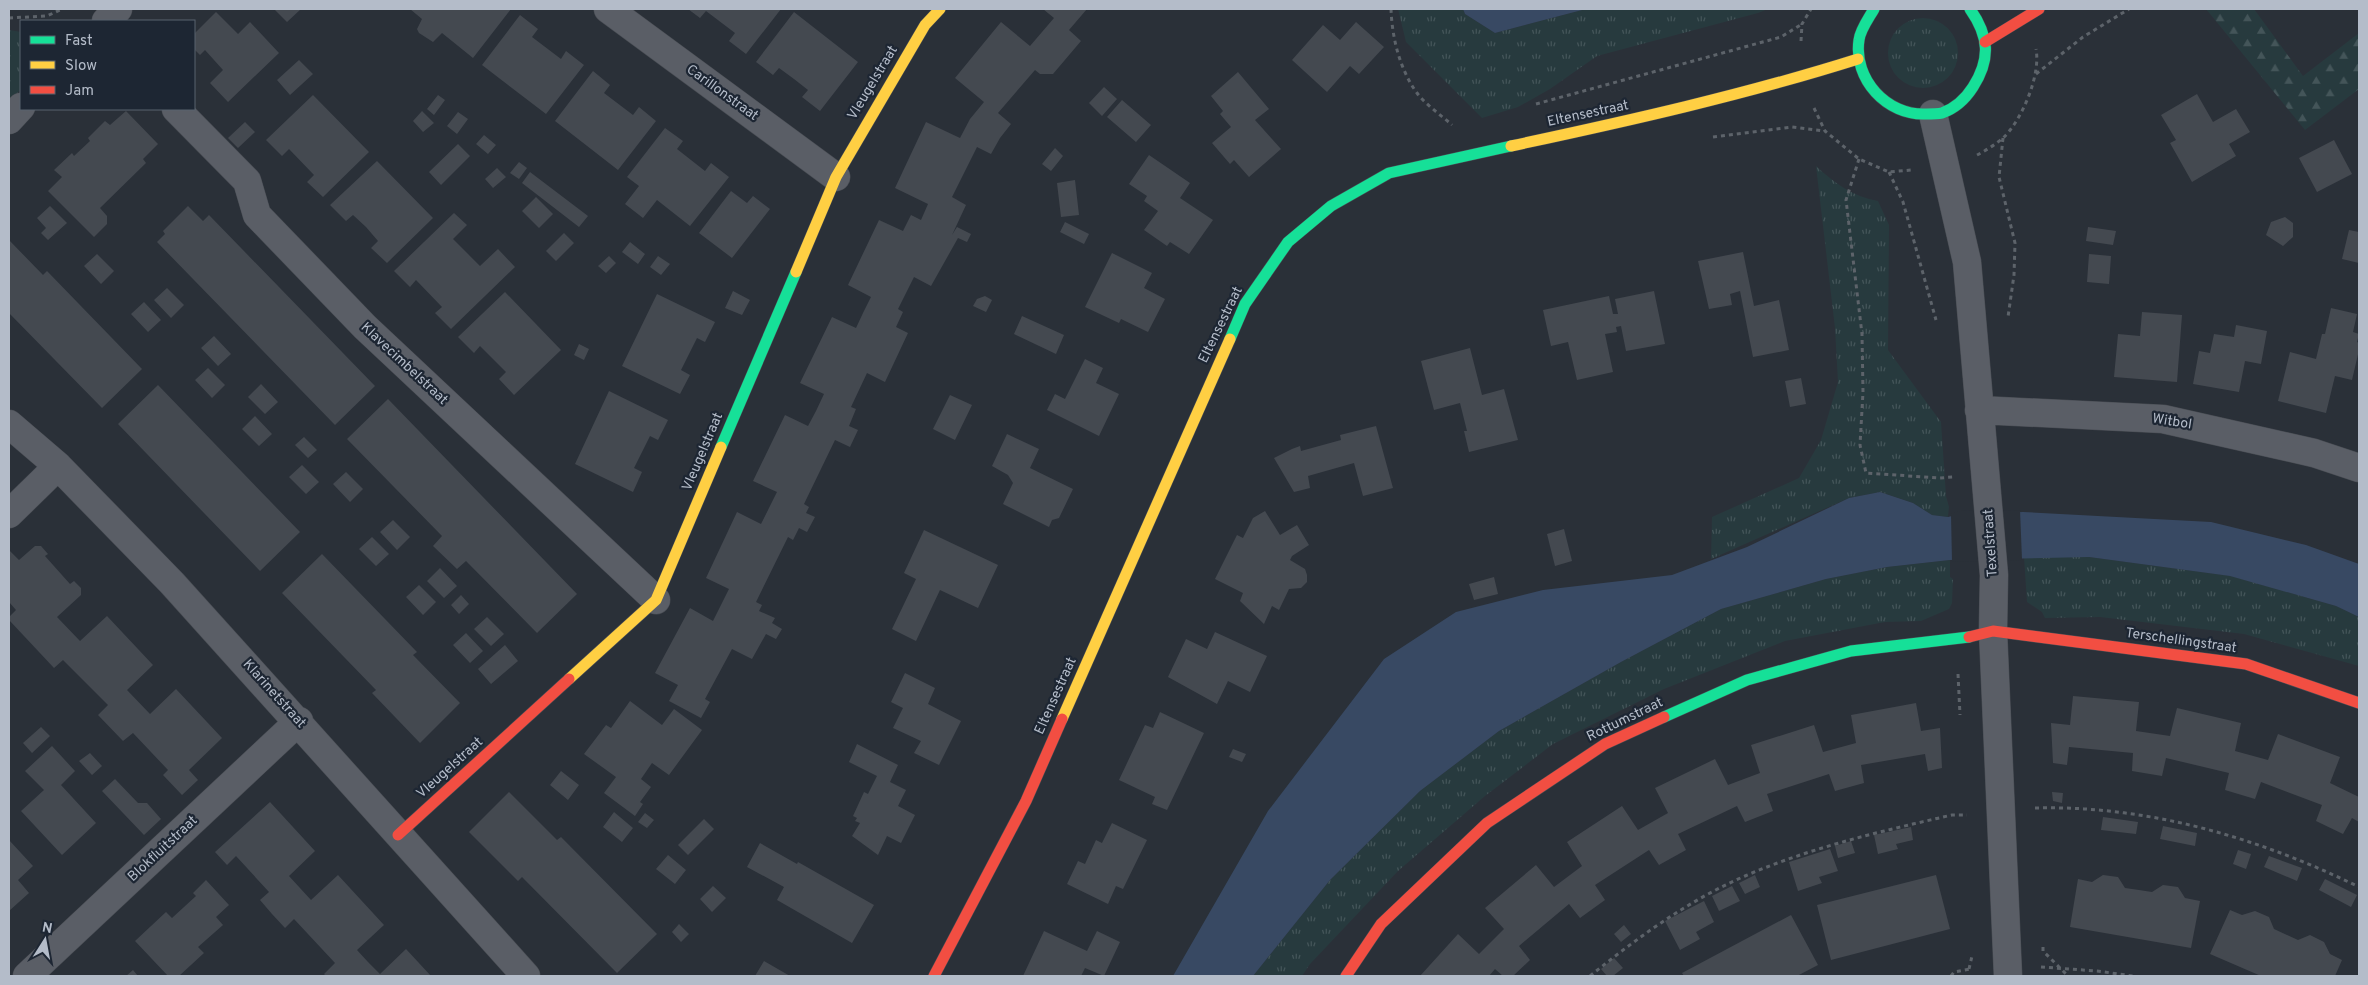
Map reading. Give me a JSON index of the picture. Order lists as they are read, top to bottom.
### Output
{
  "streets": {
    "street": [
      "Vleugelstraat",
      "Carillonstraat",
      "Eltensestraat",
      "Klavecimbelstraat",
      "Witbol",
      "Texelstraat",
      "Terschellingstraat",
      "Klarinetstraat",
      "Rottumstraat",
      "Blokfluitstraat"
    ]
  },
  "crossings": [
    ["Vleugelstraat", "Carillonstraat"],
    ["Vleugelstraat", "Klavecimbelstraat"],
    ["Vleugelstraat", "Klarinetstraat"],
    ["Witbol", "Texelstraat"],
    ["Texelstraat", "Terschellingstraat"],
    ["Texelstraat", "Rottumstraat"],
    ["Terschellingstraat", "Rottumstraat"],
    ["Klarinetstraat", "Blokfluitstraat"]
  ],
  "legend": ["Fast", "Slow", "Jam"],
  "north": "top"
}
